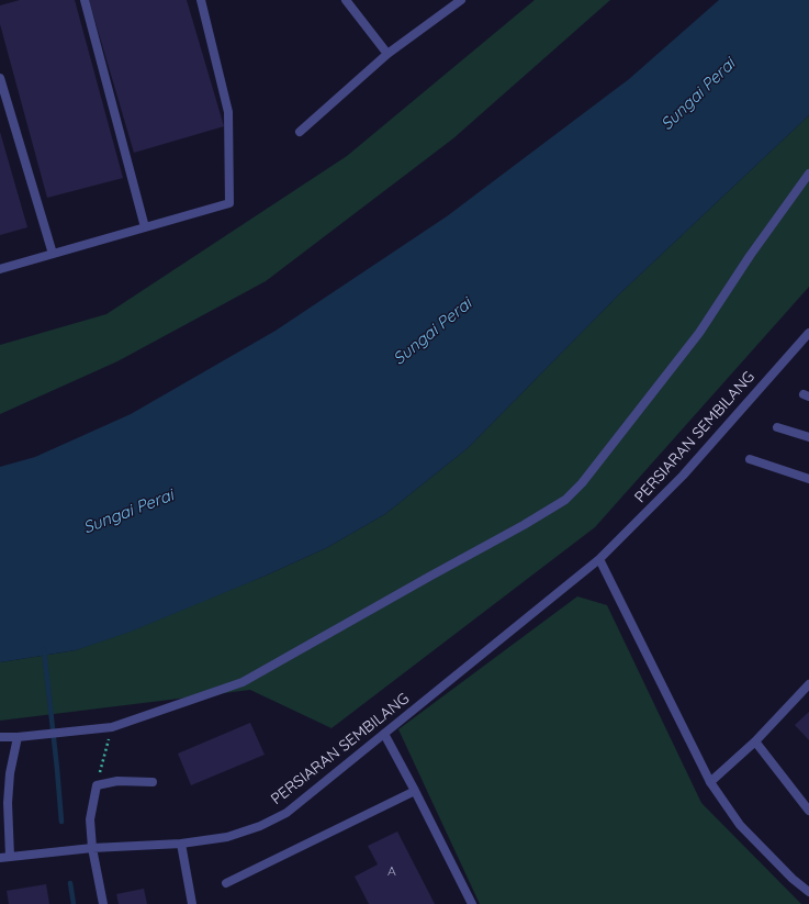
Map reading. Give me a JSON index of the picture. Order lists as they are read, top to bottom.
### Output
{
  "streets": {
    "street": ["PERSIARAN SEMBILANG"]
  },
  "water": ["Sungai Perai"],
  "house_numbers": ["A"]
}
